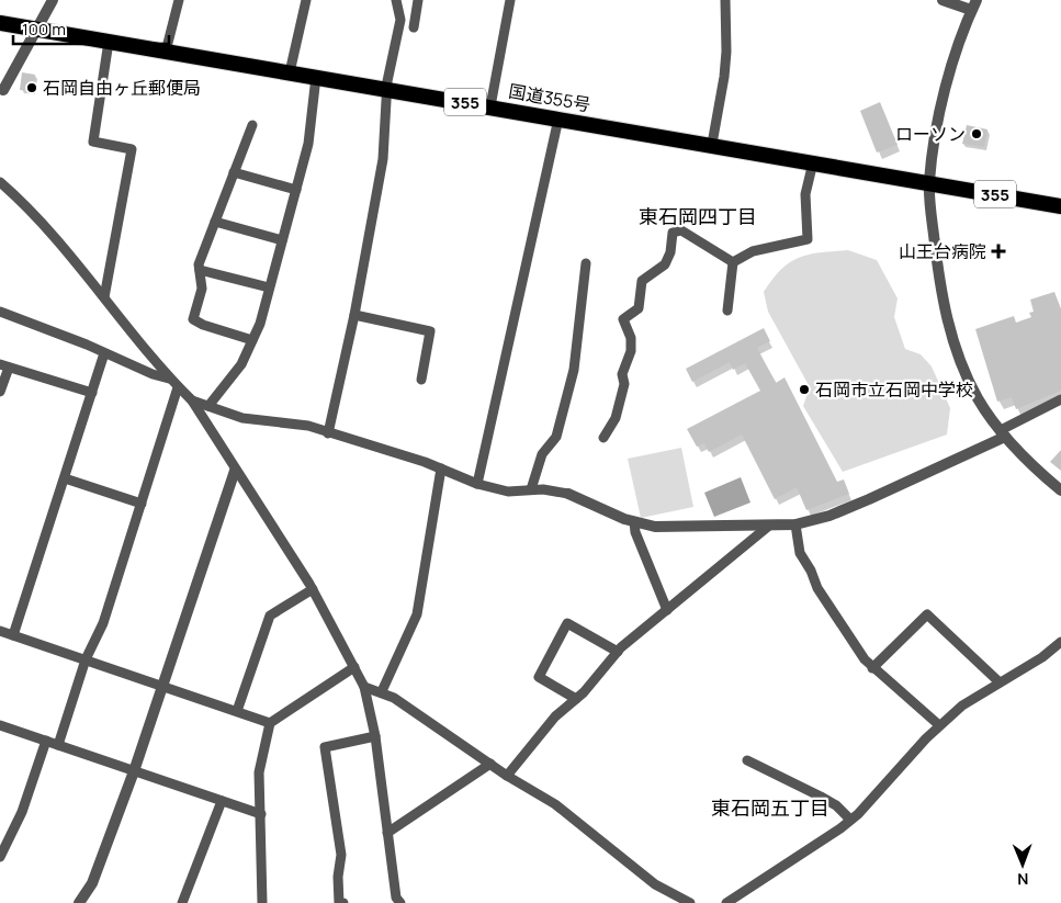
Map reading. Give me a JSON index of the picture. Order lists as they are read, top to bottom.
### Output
{
  "streets": {
    "highway": ["国道355号", "355"]
  },
  "districts": ["東石岡四丁目", "東石岡五丁目"],
  "places": {
    "other": ["石岡自由ヶ丘郵便局", "ローソン", "石岡市立石岡中学校"],
    "health": ["山王台病院"]
  },
  "scale_bar": "100 m",
  "north": "bottom"
}
